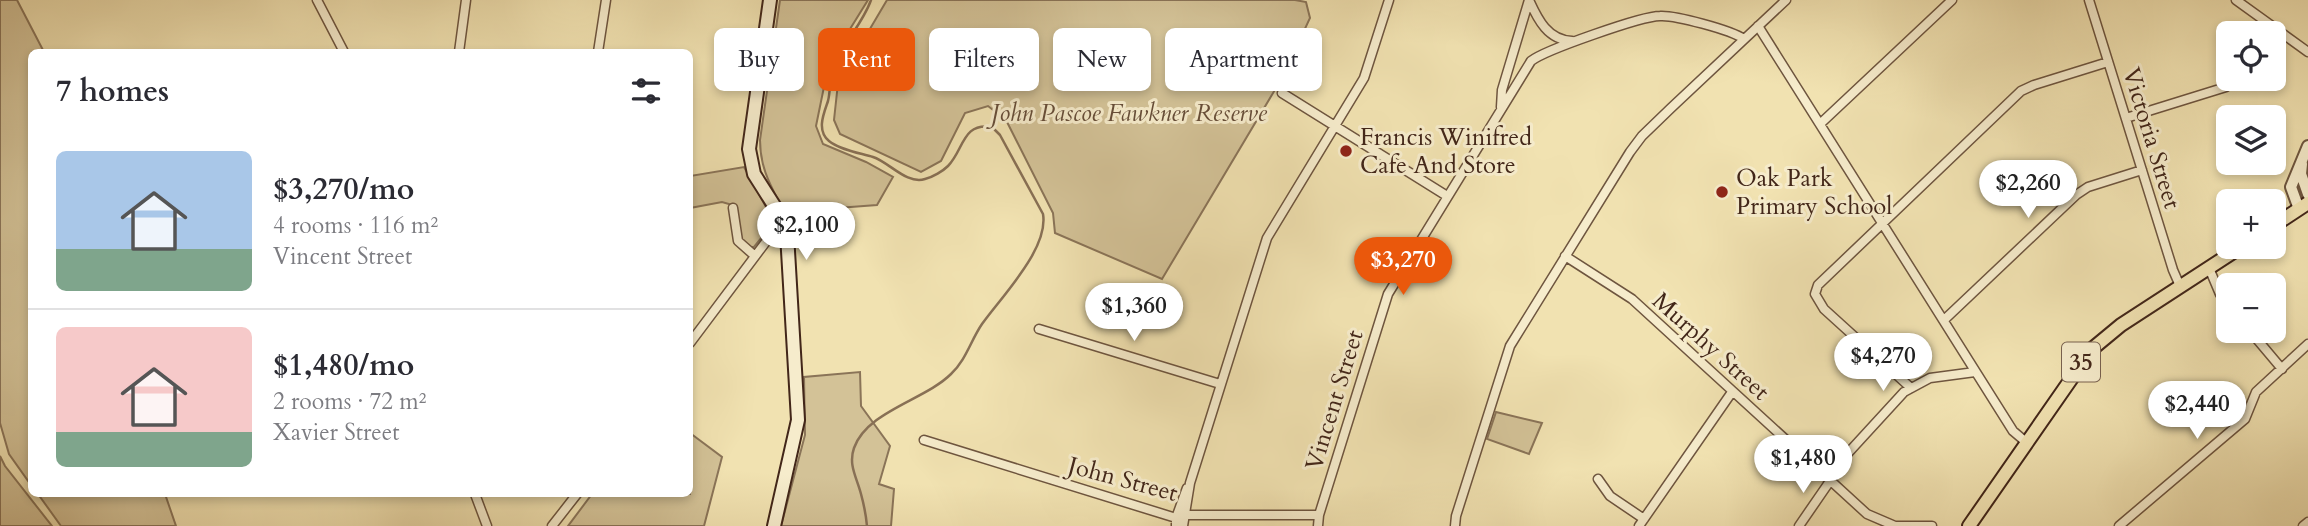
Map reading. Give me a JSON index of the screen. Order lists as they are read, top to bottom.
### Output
{
  "streets": {
    "main road": ["35"],
    "street": [
      "Victoria Street",
      "Murphy Street",
      "Vincent Street",
      "John Street"
    ]
  },
  "crossings": [
    ["Victoria Street", "35"],
    ["Vincent Street", "John Street"]
  ],
  "parks": ["John Pascoe Fawkner Reserve"],
  "places": ["Francis Winifred Cafe And Store", "Oak Park Primary School"],
  "page": {
    "map_buttons": ["+", "−"],
    "chip": [
      "Buy",
      "Rent",
      "Filters",
      "New",
      "Apartment"
    ],
    "heading": "7 homes",
    "list": [
      {
        "name": "$3,270/mo",
        "note": "4 rooms · 116 m² · Vincent Street"
      },
      {
        "name": "$1,480/mo",
        "note": "2 rooms · 72 m² · Xavier Street"
      }
    ],
    "price": [
      "$2,260",
      "$2,100",
      "$3,270",
      "$1,360",
      "$4,270",
      "$2,440",
      "$1,480"
    ]
  }
}
